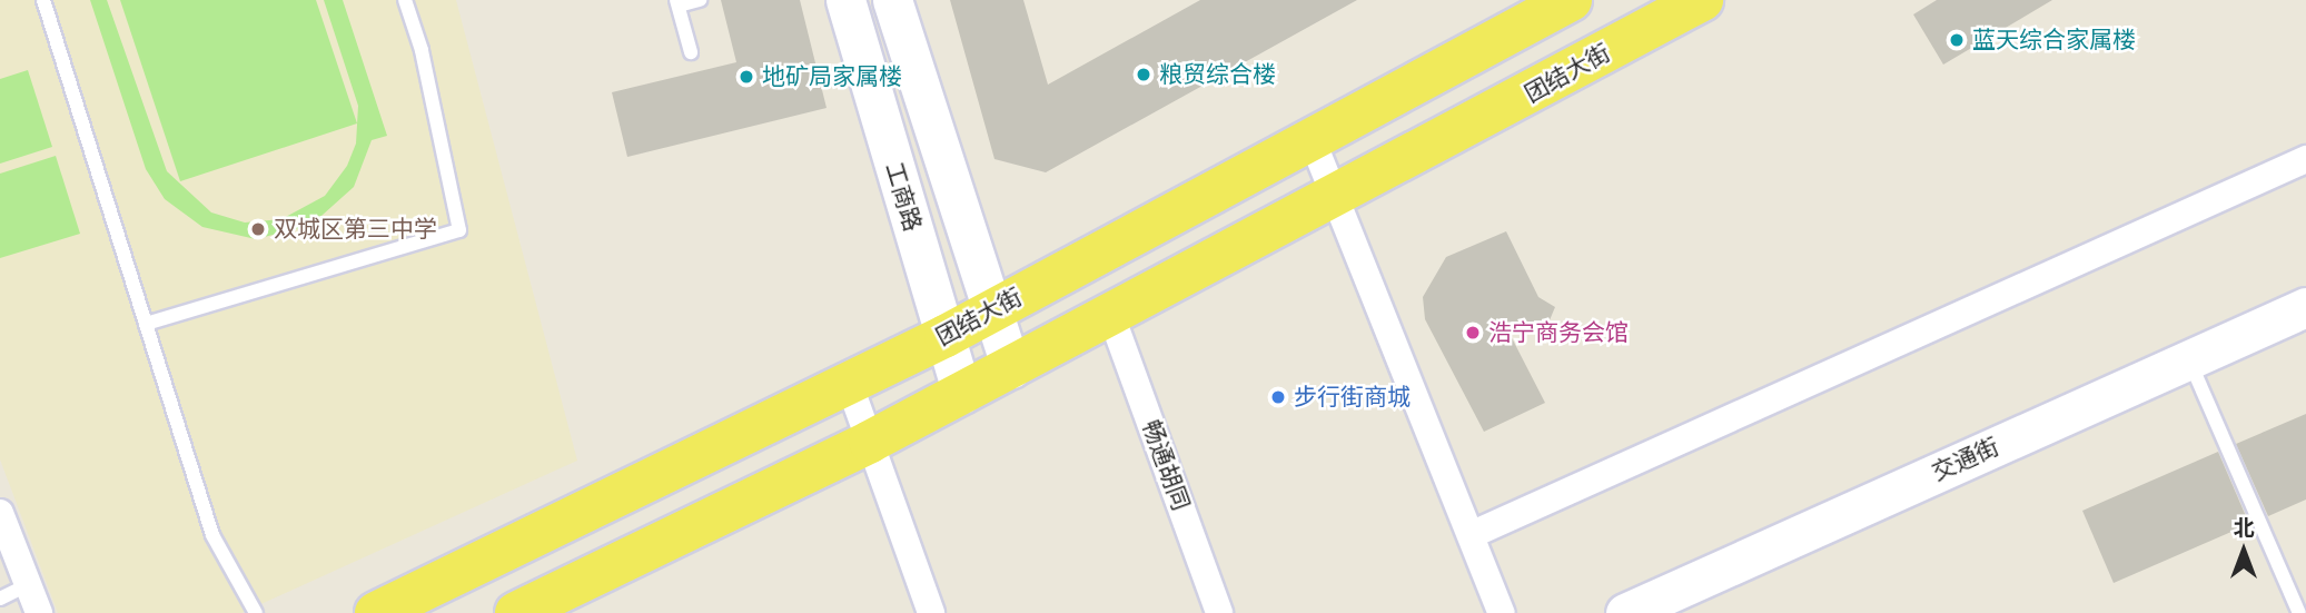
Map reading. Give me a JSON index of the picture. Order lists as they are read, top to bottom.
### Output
{
  "streets": {
    "main road": ["团结大街", "工商路", "交通街"],
    "street": ["畅通胡同"]
  },
  "crossings": [
    ["团结大街", "工商路"],
    ["团结大街", "畅通胡同"]
  ],
  "places": [
    "蓝天综合家属楼",
    "粮贸综合楼",
    "地矿局家属楼",
    "双城区第三中学",
    "浩宁商务会馆",
    "步行街商城"
  ],
  "north": "top"
}
